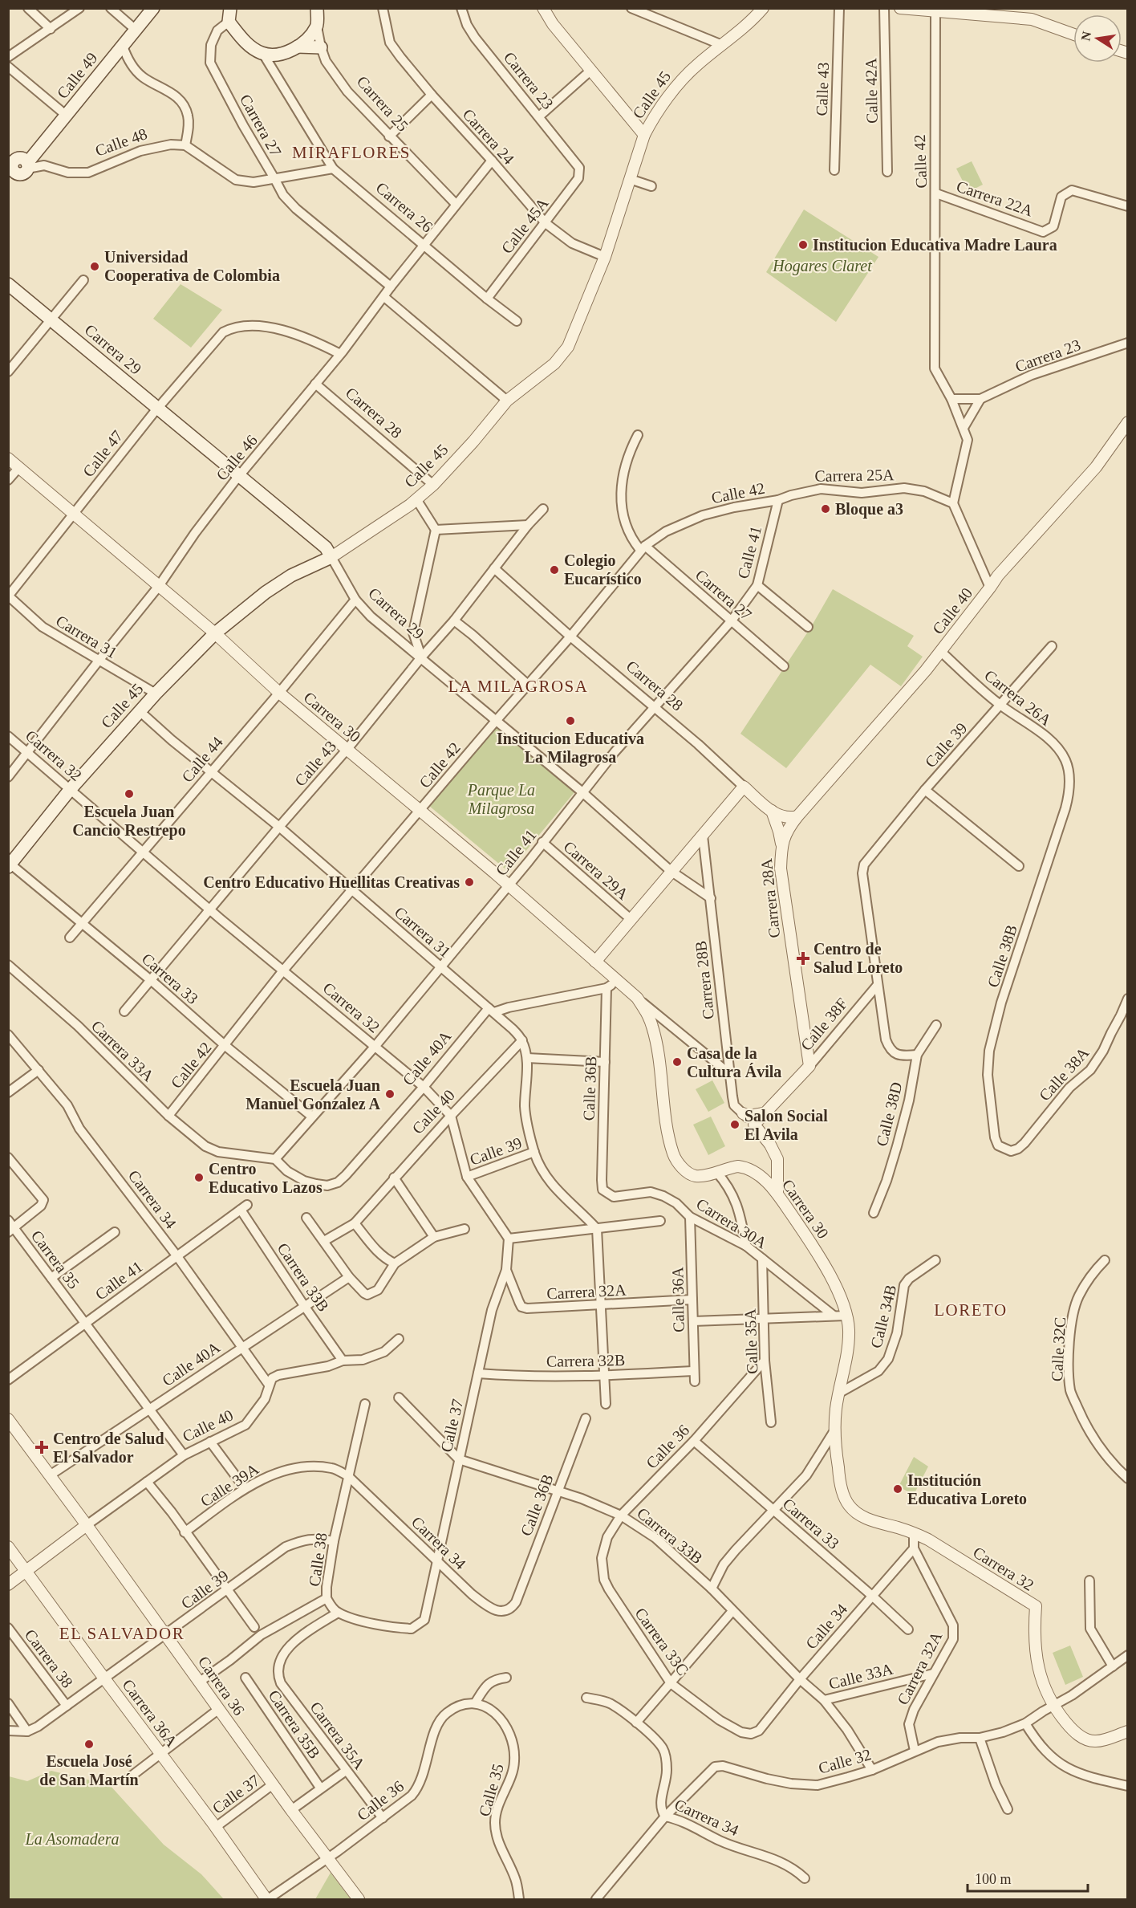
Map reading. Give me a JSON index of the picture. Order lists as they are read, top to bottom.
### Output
{
  "streets": {
    "main road": [
      "Calle 49",
      "Calle 45",
      "Carrera 25",
      "Carrera 26",
      "Carrera 29"
    ],
    "street": [
      "Carrera 23",
      "Calle 43",
      "Calle 42A",
      "Carrera 27",
      "Carrera 24",
      "Calle 48",
      "Calle 42",
      "Carrera 22A",
      "Calle 45A",
      "Carrera 28",
      "Calle 47",
      "Calle 46",
      "Carrera 25A",
      "Calle 41",
      "Calle 40",
      "Carrera 31",
      "Carrera 26A",
      "Carrera 30",
      "Calle 39",
      "Carrera 32",
      "Calle 44",
      "Carrera 29A",
      "Carrera 28A",
      "Calle 38B",
      "Carrera 33",
      "Carrera 28B",
      "Calle 38F",
      "Carrera 33A",
      "Calle 40A",
      "Calle 38A",
      "Calle 36B",
      "Calle 38D",
      "Carrera 34",
      "Carrera 30A",
      "Carrera 35",
      "Carrera 33B",
      "Carrera 32A",
      "Calle 36A",
      "Calle 34B",
      "Calle 35A",
      "Calle 32C",
      "Carrera 32B",
      "Calle 37",
      "Calle 36",
      "Calle 39A",
      "Calle 38",
      "Calle 34",
      "Carrera 33C",
      "Carrera 38",
      "Calle 33A",
      "Carrera 36",
      "Carrera 36A",
      "Carrera 35B",
      "Carrera 35A",
      "Calle 32",
      "Calle 35"
    ]
  },
  "crossings": [
    ["Calle 49", "Calle 48"],
    ["Carrera 23", "Calle 42"],
    ["Carrera 23", "Calle 45A"],
    ["Calle 43", "Carrera 29"],
    ["Calle 43", "Carrera 28"],
    ["Calle 43", "Carrera 31"],
    ["Calle 43", "Carrera 30"],
    ["Calle 43", "Carrera 32"],
    ["Calle 43", "Carrera 33"],
    ["Calle 45", "Carrera 24"],
    ["Calle 45", "Carrera 29"],
    ["Calle 45", "Carrera 28"],
    ["Calle 45", "Carrera 31"],
    ["Calle 45", "Carrera 30"],
    ["Calle 45", "Carrera 32"],
    ["Calle 45", "Carrera 33"],
    ["Carrera 25", "Calle 46"],
    ["Carrera 27", "Calle 42"],
    ["Carrera 27", "Carrera 26"],
    ["Carrera 27", "Calle 46"],
    ["Carrera 27", "Calle 41"],
    ["Carrera 24", "Calle 45A"],
    ["Carrera 24", "Calle 46"],
    ["Calle 42", "Carrera 22A"],
    ["Calle 42", "Carrera 29"],
    ["Calle 42", "Carrera 28"],
    ["Calle 42", "Carrera 25A"],
    ["Calle 42", "Calle 41"],
    ["Calle 42", "Carrera 31"],
    ["Calle 42", "Carrera 30"],
    ["Calle 42", "Carrera 32"],
    ["Calle 42", "Carrera 33"],
    ["Calle 42", "Carrera 33A"],
    ["Carrera 26", "Calle 45A"],
    ["Carrera 26", "Calle 46"],
    ["Carrera 29", "Calle 47"],
    ["Carrera 29", "Calle 46"],
    ["Carrera 29", "Calle 41"],
    ["Carrera 29", "Calle 44"],
    ["Carrera 29", "Carrera 28B"],
    ["Carrera 28", "Calle 46"],
    ["Carrera 28", "Calle 41"],
    ["Carrera 28", "Calle 40"],
    ["Carrera 28", "Carrera 28A"],
    ["Calle 47", "Calle 46"],
    ["Calle 47", "Carrera 31"],
    ["Calle 47", "Carrera 30"],
    ["Calle 46", "Carrera 31"],
    ["Calle 46", "Carrera 30"],
    ["Calle 46", "Carrera 32"],
    ["Carrera 25A", "Calle 41"],
    ["Calle 41", "Carrera 31"],
    ["Calle 41", "Carrera 30"],
    ["Calle 41", "Carrera 32"],
    ["Calle 41", "Carrera 29A"],
    ["Calle 41", "Carrera 33"],
    ["Calle 41", "Carrera 33A"],
    ["Calle 41", "Calle 40A"],
    ["Calle 41", "Carrera 34"],
    ["Calle 41", "Carrera 35"],
    ["Calle 41", "Carrera 33B"],
    ["Calle 40", "Carrera 31"],
    ["Calle 40", "Carrera 26A"],
    ["Calle 40", "Carrera 32"],
    ["Calle 40", "Carrera 28A"],
    ["Calle 40", "Carrera 34"],
    ["Calle 40", "Carrera 35"],
    ["Calle 40", "Carrera 36"],
    ["Calle 40", "Carrera 36A"],
    ["Carrera 31", "Calle 39"],
    ["Carrera 31", "Calle 44"],
    ["Carrera 31", "Calle 40A"],
    ["Carrera 26A", "Calle 39"],
    ["Carrera 26A", "Calle 38B"],
    ["Carrera 30", "Carrera 32"],
    ["Carrera 30", "Calle 44"],
    ["Carrera 30", "Carrera 28B"],
    ["Carrera 30", "Calle 34B"],
    ["Calle 39", "Carrera 32"],
    ["Calle 39", "Calle 38F"],
    ["Calle 39", "Calle 38"],
    ["Calle 39", "Carrera 38"],
    ["Calle 39", "Carrera 36"],
    ["Calle 39", "Carrera 36A"],
    ["Carrera 32", "Calle 44"],
    ["Carrera 32", "Calle 40A"],
    ["Carrera 32", "Calle 37"],
    ["Carrera 32", "Calle 32"],
    ["Calle 44", "Carrera 33"],
    ["Carrera 28A", "Calle 38F"],
    ["Calle 38B", "Calle 38A"],
    ["Carrera 33", "Calle 36"],
    ["Carrera 33", "Calle 34"],
    ["Carrera 28B", "Calle 38F"],
    ["Carrera 33A", "Calle 40A"],
    ["Calle 40A", "Carrera 34"],
    ["Calle 40A", "Carrera 35"],
    ["Calle 40A", "Carrera 33B"],
    ["Calle 40A", "Carrera 36"],
    ["Calle 36B", "Carrera 34"],
    ["Calle 36B", "Carrera 30A"],
    ["Calle 36B", "Carrera 33B"],
    ["Carrera 34", "Calle 37"],
    ["Carrera 34", "Calle 39A"],
    ["Carrera 34", "Calle 38"],
    ["Carrera 34", "Calle 32"],
    ["Carrera 30A", "Calle 36A"],
    ["Carrera 30A", "Calle 35A"],
    ["Carrera 33B", "Calle 37"],
    ["Carrera 33B", "Calle 36"],
    ["Carrera 33B", "Calle 34"],
    ["Carrera 33B", "Calle 33A"],
    ["Carrera 33B", "Calle 32"],
    ["Carrera 32A", "Calle 36A"],
    ["Carrera 32A", "Calle 37"],
    ["Carrera 32A", "Calle 34"],
    ["Carrera 32A", "Calle 33A"],
    ["Carrera 32A", "Calle 32"],
    ["Calle 36A", "Carrera 32B"],
    ["Calle 35A", "Calle 36"],
    ["Carrera 32B", "Calle 37"],
    ["Calle 37", "Carrera 36"],
    ["Calle 37", "Carrera 36A"],
    ["Calle 37", "Carrera 35A"],
    ["Calle 36", "Carrera 33C"],
    ["Calle 36", "Carrera 36"],
    ["Calle 36", "Carrera 36A"],
    ["Calle 36", "Carrera 35A"],
    ["Calle 36", "Calle 35"],
    ["Calle 39A", "Calle 38"],
    ["Calle 38", "Carrera 36"],
    ["Calle 34", "Carrera 33C"]
  ],
  "districts": [
    "MIRAFLORES",
    "LA MILAGROSA",
    "LORETO",
    "EL SALVADOR"
  ],
  "parks": ["Hogares Claret", "Parque La Milagrosa", "La Asomadera"],
  "places": {
    "other": [
      "Institucion Educativa Madre Laura",
      "Universidad Cooperativa de Colombia",
      "Bloque a3",
      "Colegio Eucarístico",
      "Institucion Educativa La Milagrosa",
      "Escuela Juan Cancio Restrepo",
      "Centro Educativo Huellitas Creativas",
      "Casa de la Cultura Ávila",
      "Escuela Juan Manuel Gonzalez A",
      "Salon Social El Avila",
      "Centro Educativo Lazos",
      "Institución Educativa Loreto",
      "Escuela José de San Martín"
    ],
    "health": ["Centro de Salud Loreto", "Centro de Salud El Salvador"]
  },
  "scale_bar": "100 m",
  "north": "left"
}
